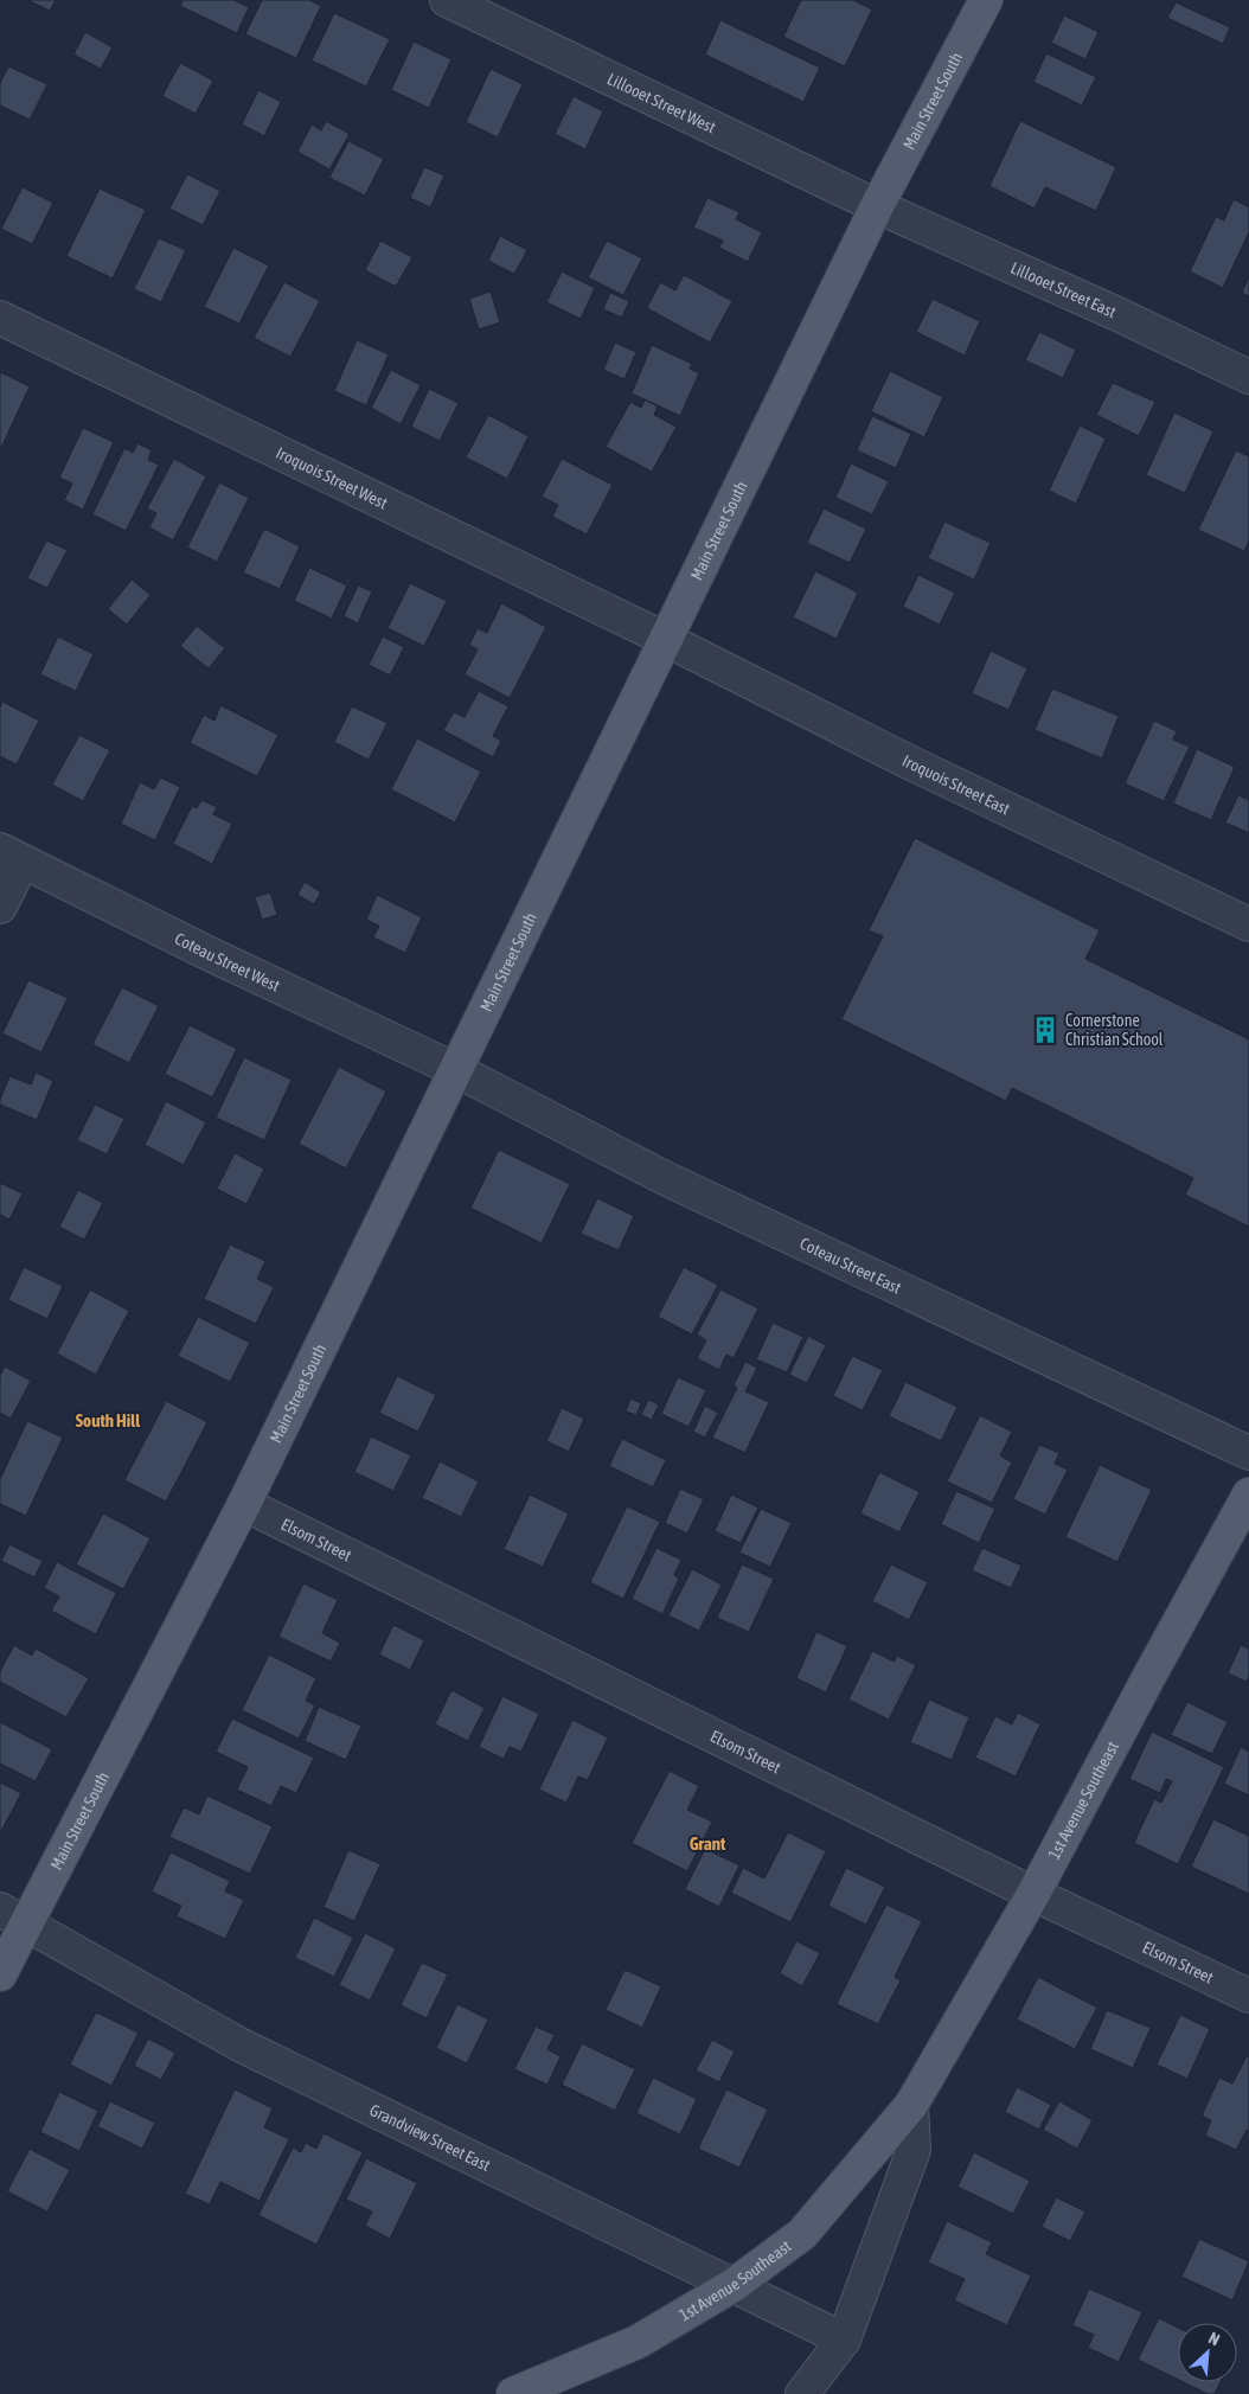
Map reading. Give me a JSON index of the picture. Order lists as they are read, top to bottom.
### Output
{
  "streets": {
    "main road": ["Main Street South", "1st Avenue Southeast"],
    "street": [
      "Lillooet Street West",
      "Lillooet Street East",
      "Iroquois Street West",
      "Iroquois Street East",
      "Coteau Street West",
      "Coteau Street East",
      "Elsom Street",
      "Grandview Street East"
    ]
  },
  "crossings": [
    ["Main Street South", "Lillooet Street West"],
    ["Main Street South", "Lillooet Street East"],
    ["Main Street South", "Iroquois Street West"],
    ["Main Street South", "Iroquois Street East"],
    ["Main Street South", "Coteau Street West"],
    ["Main Street South", "Coteau Street East"],
    ["Main Street South", "Elsom Street"],
    ["Main Street South", "Grandview Street East"],
    ["Lillooet Street West", "Lillooet Street East"],
    ["Iroquois Street West", "Iroquois Street East"],
    ["Coteau Street West", "Coteau Street East"],
    ["Elsom Street", "1st Avenue Southeast"],
    ["1st Avenue Southeast", "Grandview Street East"]
  ],
  "districts": ["South Hill", "Grant"],
  "places": {
    "building": ["Cornerstone Christian School"]
  },
  "north": "top right"
}
